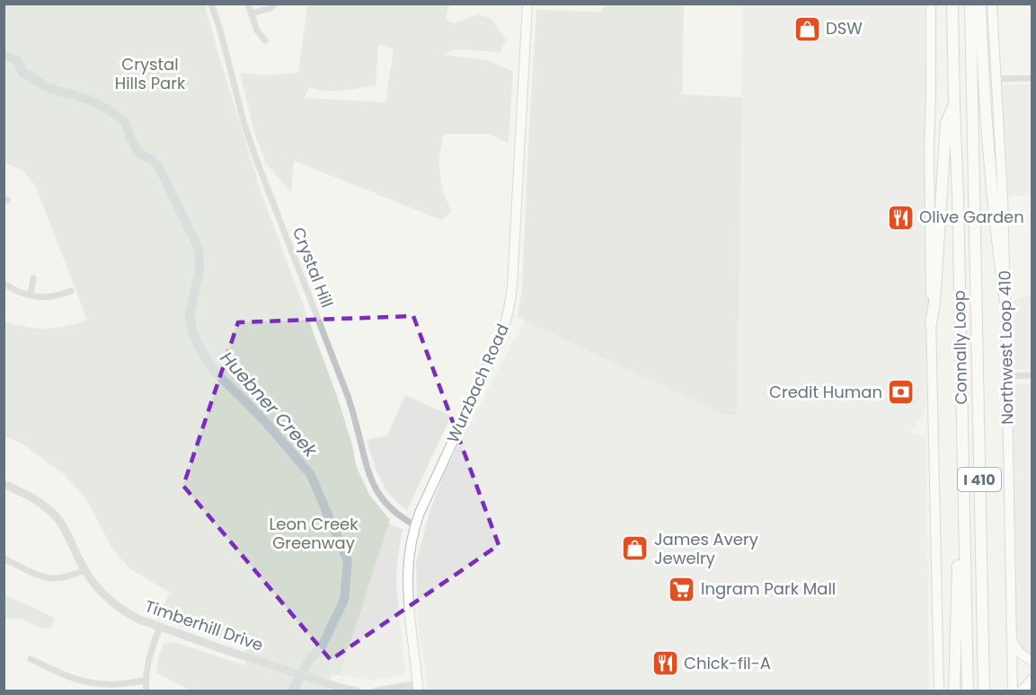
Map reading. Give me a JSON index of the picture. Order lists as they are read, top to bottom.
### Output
{
  "streets": {
    "highway": ["Connally Loop", "I 410"],
    "main road": ["Northwest Loop 410", "Wurzbach Road"],
    "street": ["Crystal Hill", "Timberhill Drive"]
  },
  "crossings": [
    ["Crystal Hill", "Wurzbach Road"]
  ],
  "water": ["Huebner Creek"],
  "parks": ["Crystal Hills Park", "Leon Creek Greenway"],
  "places": {
    "shop": ["DSW", "James Avery Jewelry"],
    "restaurant": ["Olive Garden", "Chick-fil-A"],
    "bank": ["Credit Human"],
    "supermarket": ["Ingram Park Mall"]
  }
}
